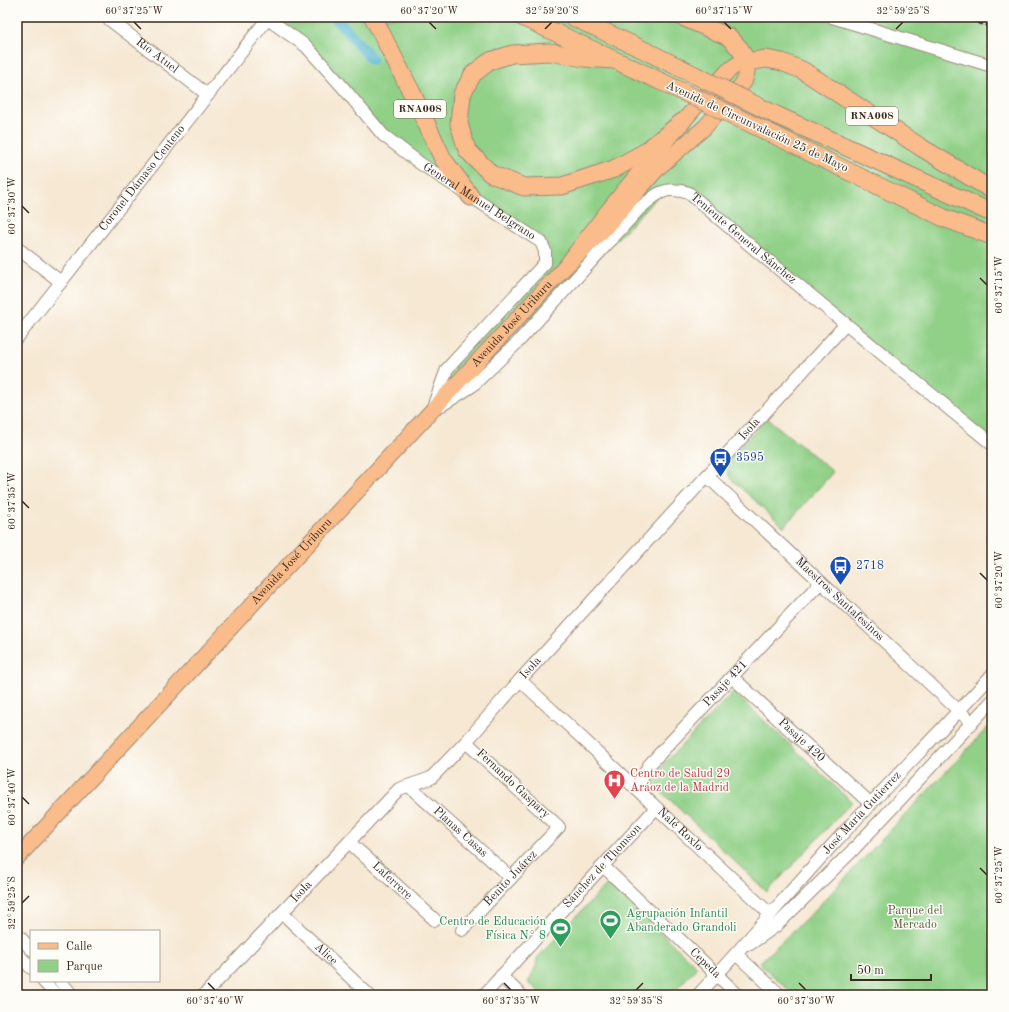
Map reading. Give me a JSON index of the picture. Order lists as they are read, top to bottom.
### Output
{
  "streets": {
    "highway": ["RNA008", "Avenida de Circunvalación 25 de Mayo"],
    "main road": ["Avenida José Uriburu"],
    "street": [
      "Rio Atuel",
      "Coronel Dámaso Centeno",
      "General Manuel Belgrano",
      "Teniente General Sánchez",
      "Isola",
      "Maestros Santafesinos",
      "Pasaje 421",
      "Pasaje 420",
      "Fernando Gaspary",
      "José María Gutierrez",
      "Nalé Roxlo",
      "Planas Casas",
      "Sánchez de Thomson",
      "Benito Juárez",
      "Laferrere",
      "Alice",
      "Cepeda"
    ]
  },
  "crossings": [
    ["Rio Atuel", "Coronel Dámaso Centeno"],
    ["RNA008", "General Manuel Belgrano"],
    ["RNA008", "Avenida José Uriburu"],
    ["Coronel Dámaso Centeno", "General Manuel Belgrano"],
    ["General Manuel Belgrano", "Teniente General Sánchez"],
    ["General Manuel Belgrano", "Avenida José Uriburu"],
    ["Teniente General Sánchez", "Avenida José Uriburu"],
    ["Teniente General Sánchez", "Isola"],
    ["Isola", "Maestros Santafesinos"],
    ["Isola", "Fernando Gaspary"],
    ["Isola", "Nalé Roxlo"],
    ["Isola", "Planas Casas"],
    ["Isola", "Laferrere"],
    ["Isola", "Alice"],
    ["Maestros Santafesinos", "Pasaje 421"],
    ["Maestros Santafesinos", "José María Gutierrez"],
    ["Pasaje 421", "Pasaje 420"],
    ["Pasaje 421", "Nalé Roxlo"],
    ["Pasaje 420", "José María Gutierrez"],
    ["Fernando Gaspary", "Benito Juárez"],
    ["José María Gutierrez", "Nalé Roxlo"],
    ["José María Gutierrez", "Cepeda"],
    ["Nalé Roxlo", "Sánchez de Thomson"],
    ["Planas Casas", "Benito Juárez"],
    ["Sánchez de Thomson", "Cepeda"]
  ],
  "parks": ["Parque del Mercado"],
  "places": {
    "bus stop": ["3595", "2718"],
    "hospital": ["Centro de Salud 29 Aráoz de la Madrid"],
    "sports": ["Agrupación Infantil Abanderado Grandoli", "Centro de Educación Física N° 8"]
  },
  "legend": ["Calle", "Parque"],
  "scale_bar": "50 m",
  "coordinates": [
    "60°37'25\"W",
    "60°37'20\"W",
    "32°59'20\"S",
    "60°37'15\"W",
    "32°59'25\"S",
    "60°37'30\"W",
    "60°37'35\"W",
    "60°37'40\"W",
    "32°59'35\"S"
  ]
}
